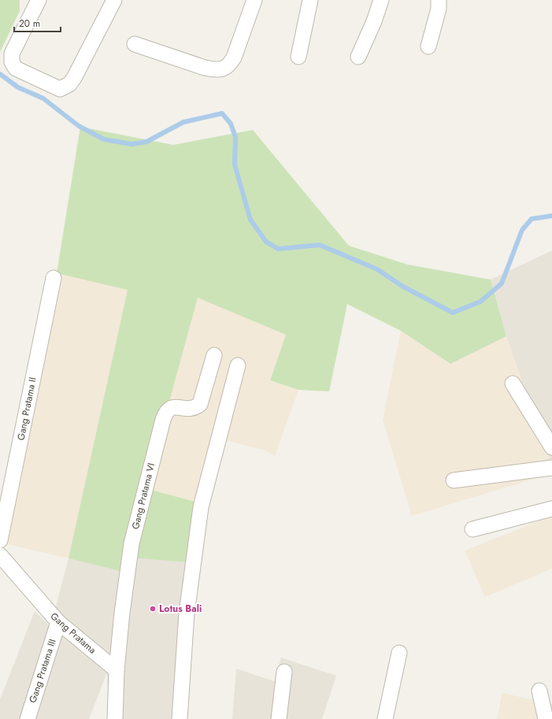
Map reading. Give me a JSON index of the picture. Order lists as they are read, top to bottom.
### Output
{
  "streets": {
    "street": [
      "Gang Pratama II",
      "Gang Pratama VI",
      "Gang Pratama",
      "Gang Pratama III"
    ]
  },
  "crossings": [
    ["Gang Pratama VI", "Gang Pratama"],
    ["Gang Pratama", "Gang Pratama III"]
  ],
  "places": ["Lotus Bali"],
  "scale_bar": "20 m"
}
